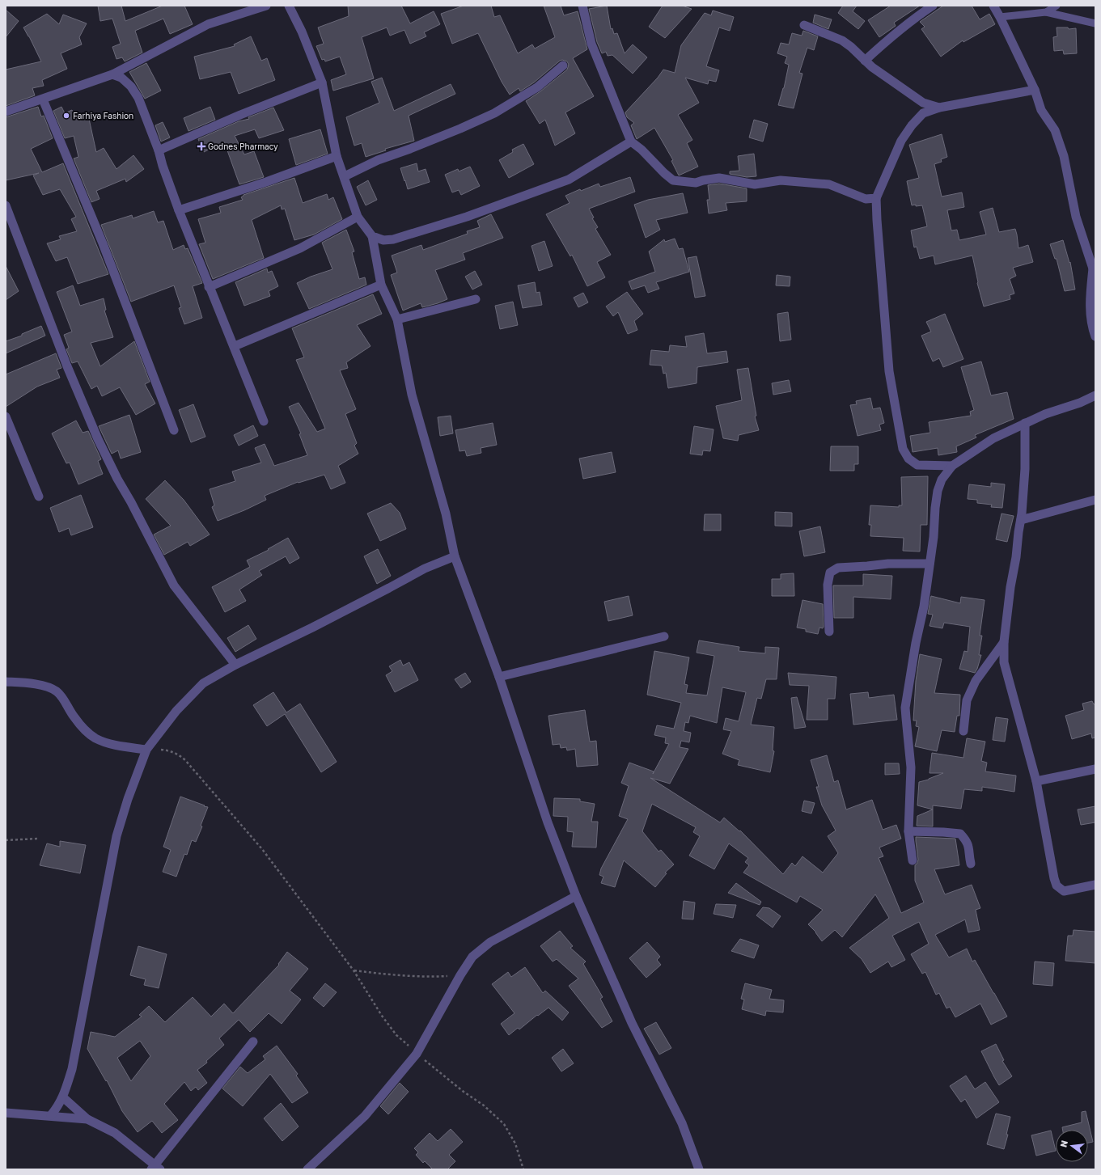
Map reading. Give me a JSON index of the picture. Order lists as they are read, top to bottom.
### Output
{
  "places": {
    "other": ["Farhiya Fashion"],
    "health": ["Godnes Pharmacy"]
  },
  "north": "left"
}
